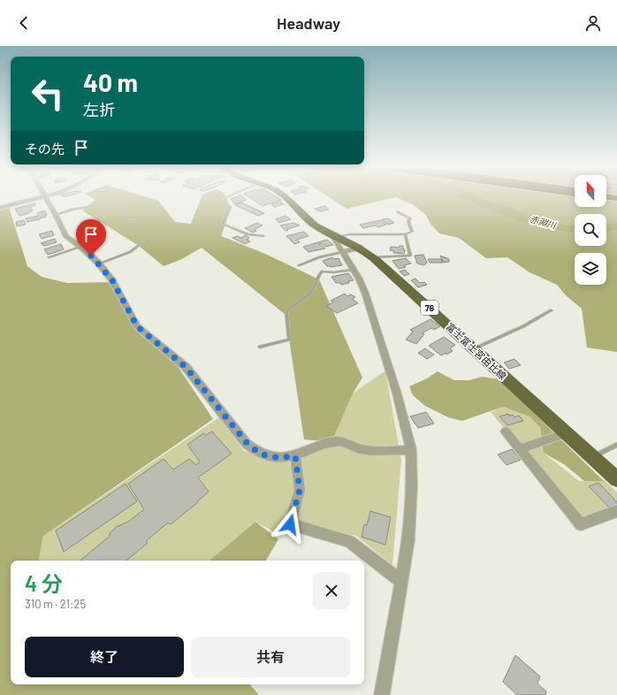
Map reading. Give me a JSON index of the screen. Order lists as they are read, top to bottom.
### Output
{
  "streets": {
    "main road": ["76", "富士富士宮由比線"]
  },
  "water": ["赤淵川"],
  "north": "top",
  "page": {
    "header": "Headway",
    "turn": ["40 m", "左折"],
    "then": "その先",
    "heading": ["4 分", "310 m · 21:25"],
    "buttons": ["終了", "共有"]
  }
}
